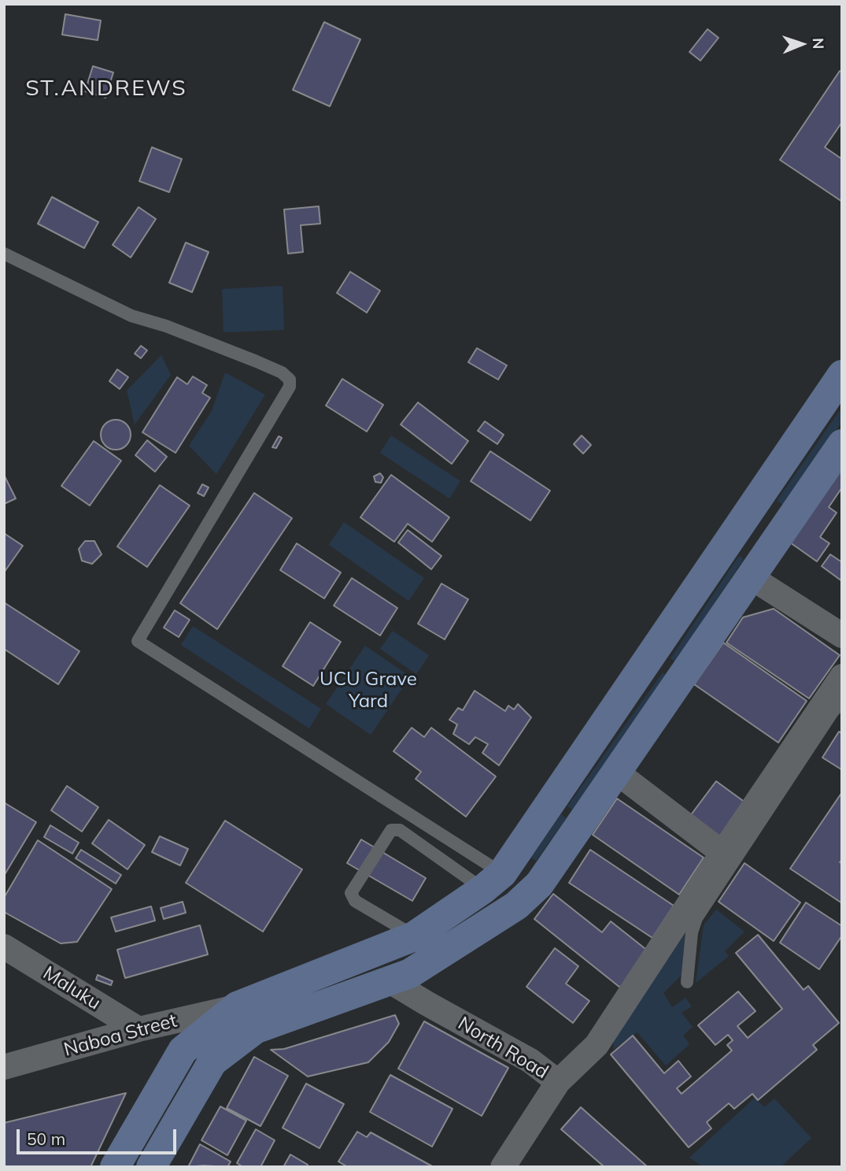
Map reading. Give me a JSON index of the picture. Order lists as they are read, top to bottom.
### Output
{
  "streets": {
    "street": ["Maluku", "Naboa Street", "North Road"]
  },
  "crossings": [
    ["Maluku", "Naboa Street"]
  ],
  "districts": ["ST.ANDREWS"],
  "parks": ["UCU Grave Yard"],
  "scale_bar": "50 m",
  "north": "right"
}
